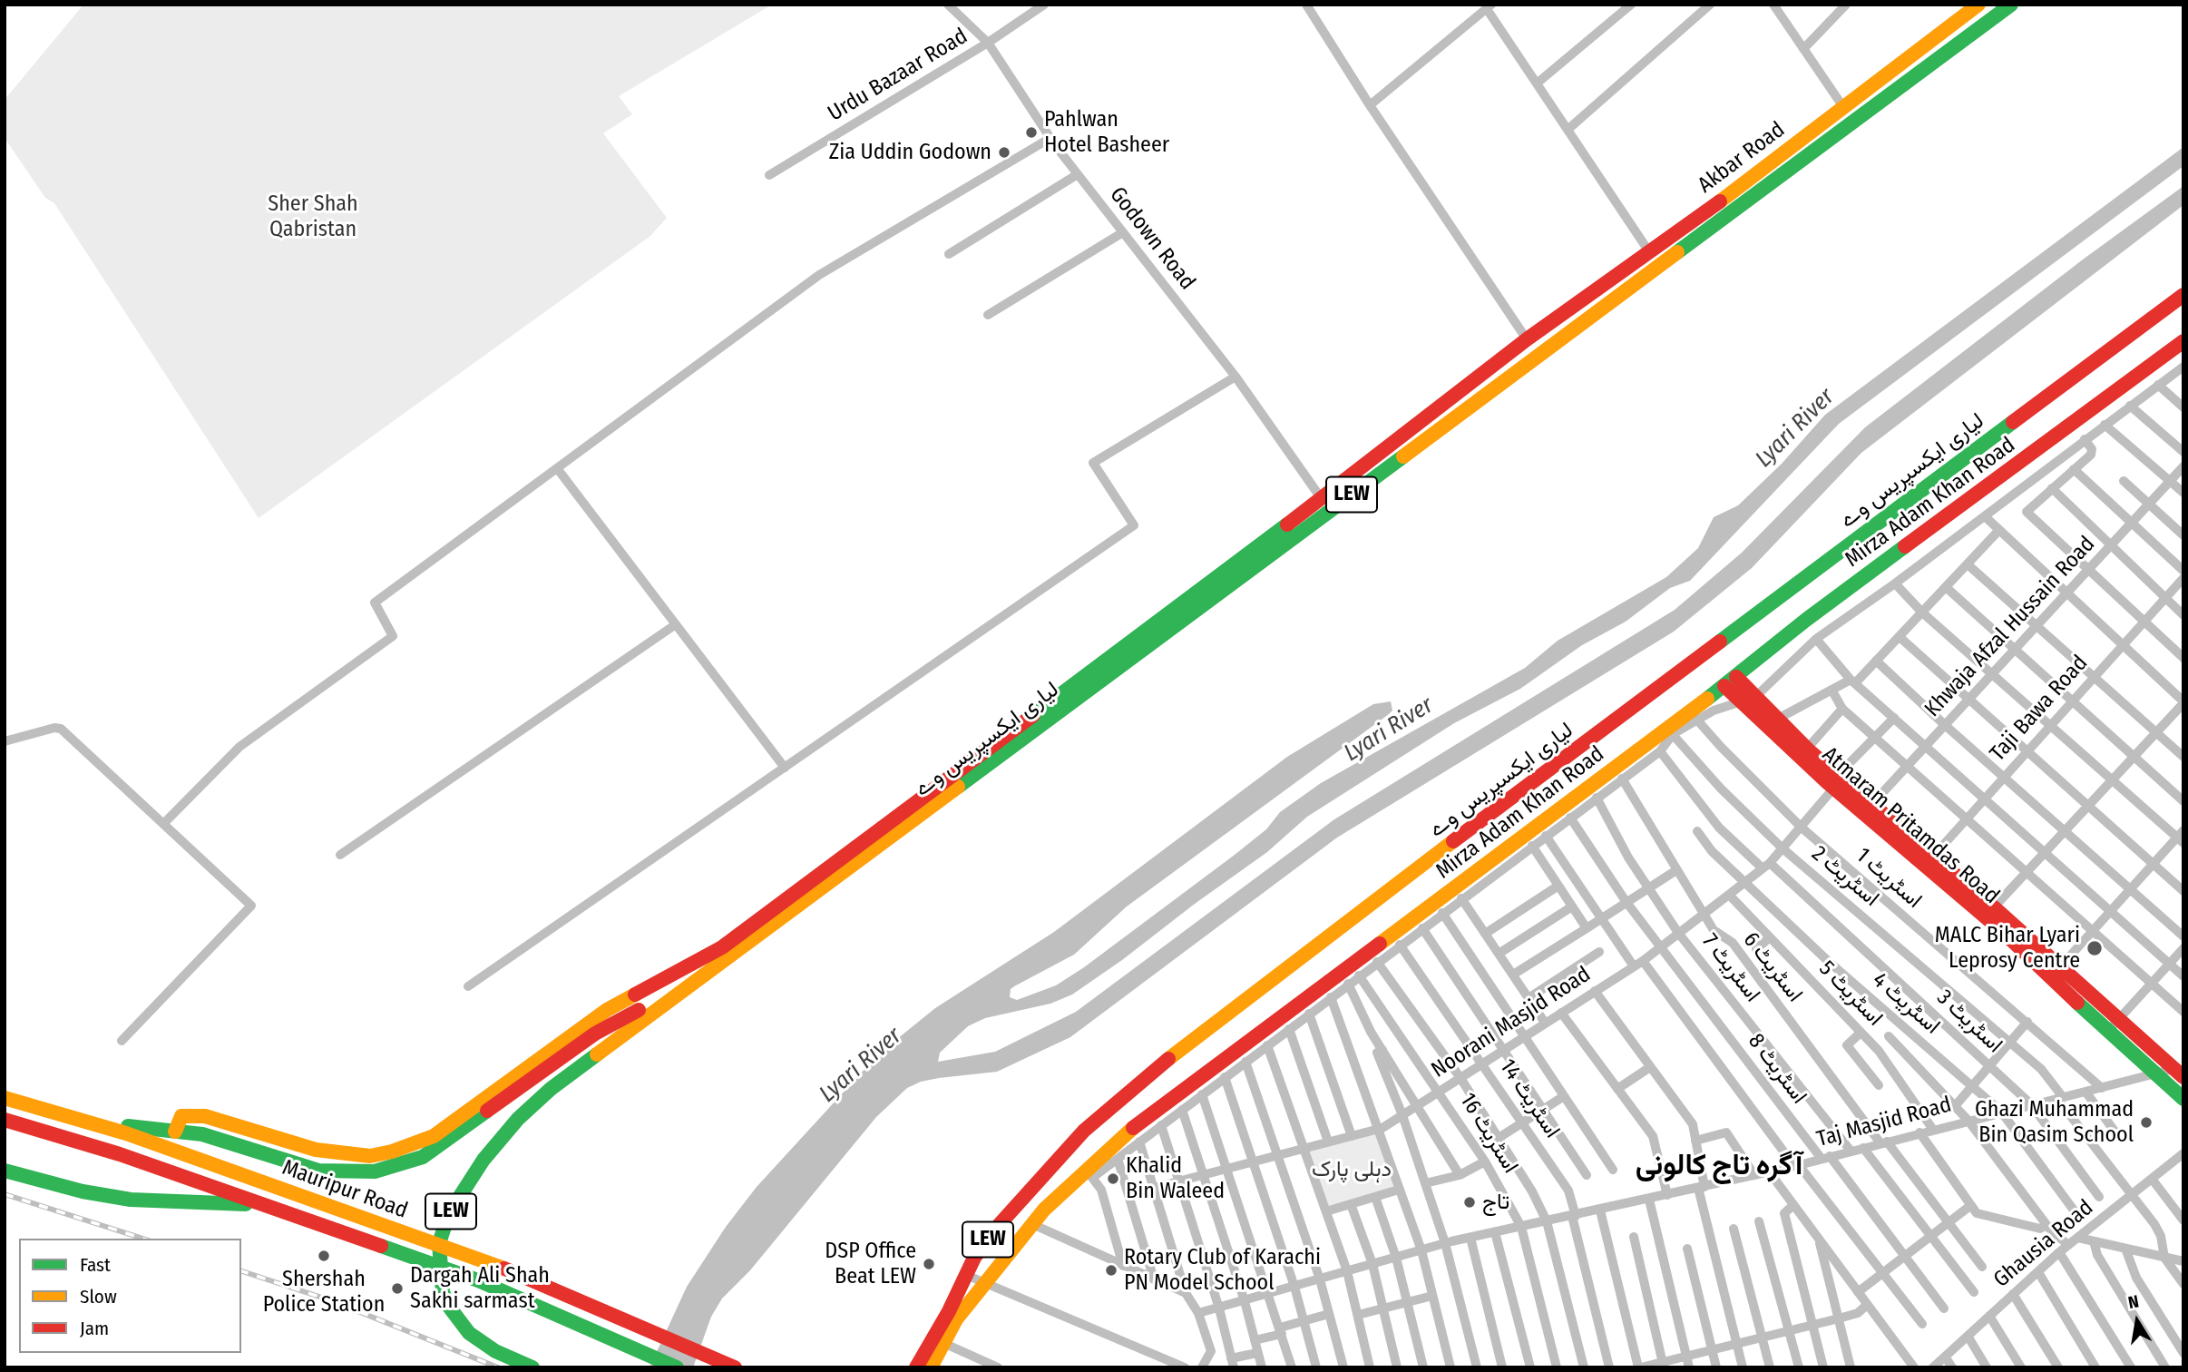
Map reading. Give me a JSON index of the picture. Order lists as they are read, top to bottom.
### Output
{
  "streets": {
    "main road": [
      "Akbar Road",
      "لیاری ایکسپریس وے",
      "LEW",
      "Mirza Adam Khan Road",
      "Atmaram Pritamdas Road",
      "Mauripur Road"
    ],
    "street": [
      "Urdu Bazaar Road",
      "Godown Road",
      "Khwaja Afzal Hussain Road",
      "Taji Bawa Road",
      "اسٹریٹ 2",
      "اسٹریٹ 1",
      "اسٹریٹ 6",
      "اسٹریٹ 7",
      "اسٹریٹ 5",
      "اسٹریٹ 4",
      "اسٹریٹ 3",
      "Noorani Masjid Road",
      "اسٹریٹ 8",
      "اسٹریٹ 14",
      "Taj Masjid Road",
      "اسٹریٹ 16",
      "Ghausia Road"
    ]
  },
  "crossings": [
    ["Urdu Bazaar Road", "Godown Road"],
    ["Akbar Road", "Godown Road"],
    ["Akbar Road", "LEW"],
    ["لیاری ایکسپریس وے", "LEW"],
    ["LEW", "Mauripur Road"],
    ["Mirza Adam Khan Road", "Atmaram Pritamdas Road"],
    ["Mirza Adam Khan Road", "اسٹریٹ 2"],
    ["Mirza Adam Khan Road", "اسٹریٹ 1"],
    ["Khwaja Afzal Hussain Road", "Atmaram Pritamdas Road"],
    ["Taji Bawa Road", "Atmaram Pritamdas Road"],
    ["Atmaram Pritamdas Road", "Noorani Masjid Road"],
    ["Atmaram Pritamdas Road", "Taj Masjid Road"],
    ["اسٹریٹ 2", "Noorani Masjid Road"],
    ["اسٹریٹ 2", "Taj Masjid Road"],
    ["اسٹریٹ 2", "Ghausia Road"],
    ["اسٹریٹ 1", "Noorani Masjid Road"],
    ["اسٹریٹ 1", "Taj Masjid Road"],
    ["اسٹریٹ 6", "Noorani Masjid Road"],
    ["اسٹریٹ 6", "Taj Masjid Road"],
    ["اسٹریٹ 7", "Noorani Masjid Road"],
    ["اسٹریٹ 7", "Taj Masjid Road"],
    ["اسٹریٹ 5", "Noorani Masjid Road"],
    ["اسٹریٹ 5", "Taj Masjid Road"],
    ["اسٹریٹ 4", "Noorani Masjid Road"],
    ["اسٹریٹ 4", "Taj Masjid Road"],
    ["اسٹریٹ 3", "Noorani Masjid Road"],
    ["اسٹریٹ 3", "Taj Masjid Road"],
    ["Noorani Masjid Road", "اسٹریٹ 8"],
    ["Noorani Masjid Road", "اسٹریٹ 14"],
    ["Noorani Masjid Road", "اسٹریٹ 16"],
    ["اسٹریٹ 8", "Taj Masjid Road"],
    ["اسٹریٹ 14", "Taj Masjid Road"],
    ["Taj Masjid Road", "اسٹریٹ 16"]
  ],
  "districts": ["آگرہ تاج کالونی"],
  "water": ["Lyari River"],
  "parks": ["Sher Shah Qabristan", "دہلی پارک"],
  "places": [
    "Pahlwan Hotel Basheer",
    "Zia Uddin Godown",
    "MALC Bihar Lyari Leprosy Centre",
    "Ghazi Muhammad Bin Qasim School",
    "Khalid Bin Waleed",
    "تاج",
    "Shershah Police Station",
    "DSP Office Beat LEW",
    "Rotary Club of Karachi PN Model School",
    "Dargah Ali Shah Sakhi sarmast"
  ],
  "legend": ["Fast", "Slow", "Jam"],
  "north": "top"
}
